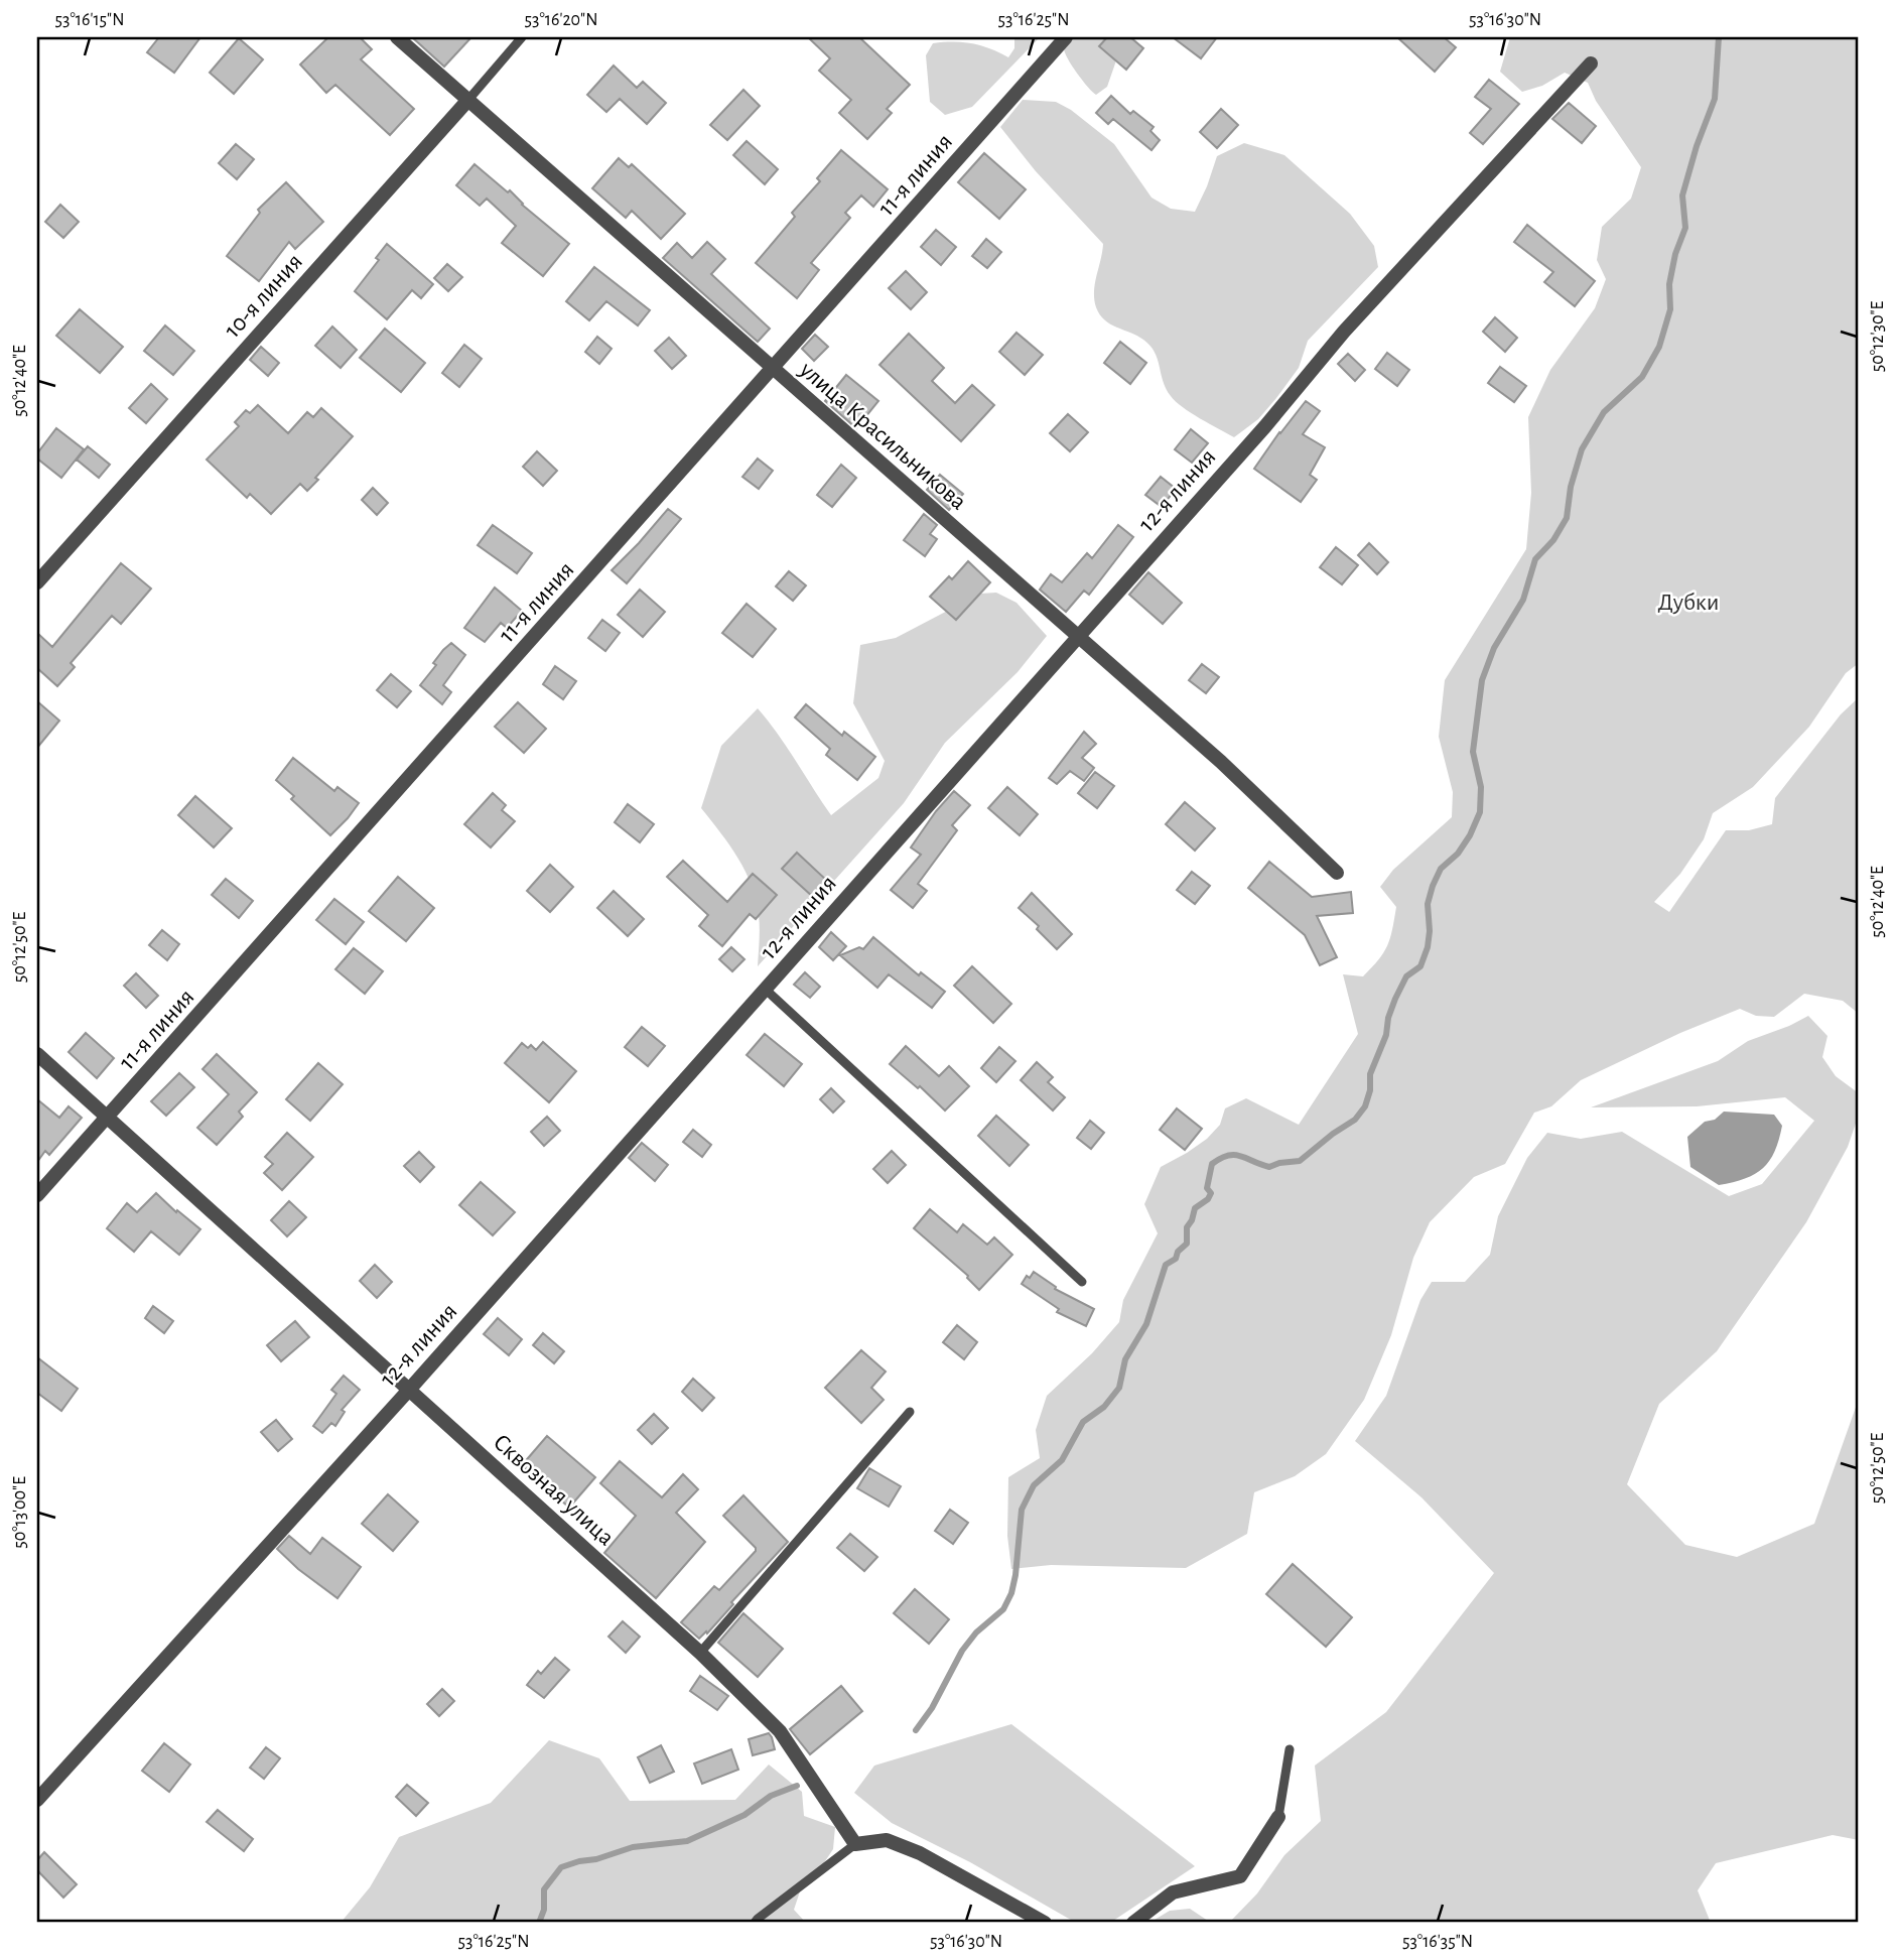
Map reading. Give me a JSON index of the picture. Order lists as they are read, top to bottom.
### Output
{
  "streets": {
    "street": [
      "11-я линия",
      "10-я линия",
      "улица Красильникова",
      "12-я линия",
      "Сквозная улица"
    ]
  },
  "crossings": [
    ["11-я линия", "улица Красильникова"],
    ["11-я линия", "Сквозная улица"],
    ["10-я линия", "улица Красильникова"],
    ["улица Красильникова", "12-я линия"],
    ["12-я линия", "Сквозная улица"]
  ],
  "parks": ["Дубки"],
  "coordinates": [
    "53°16'15\"N",
    "53°16'20\"N",
    "53°16'25\"N",
    "53°16'30\"N",
    "50°12'30\"E",
    "50°12'40\"E",
    "50°12'50\"E",
    "50°13'00\"E",
    "53°16'35\"N"
  ]
}
